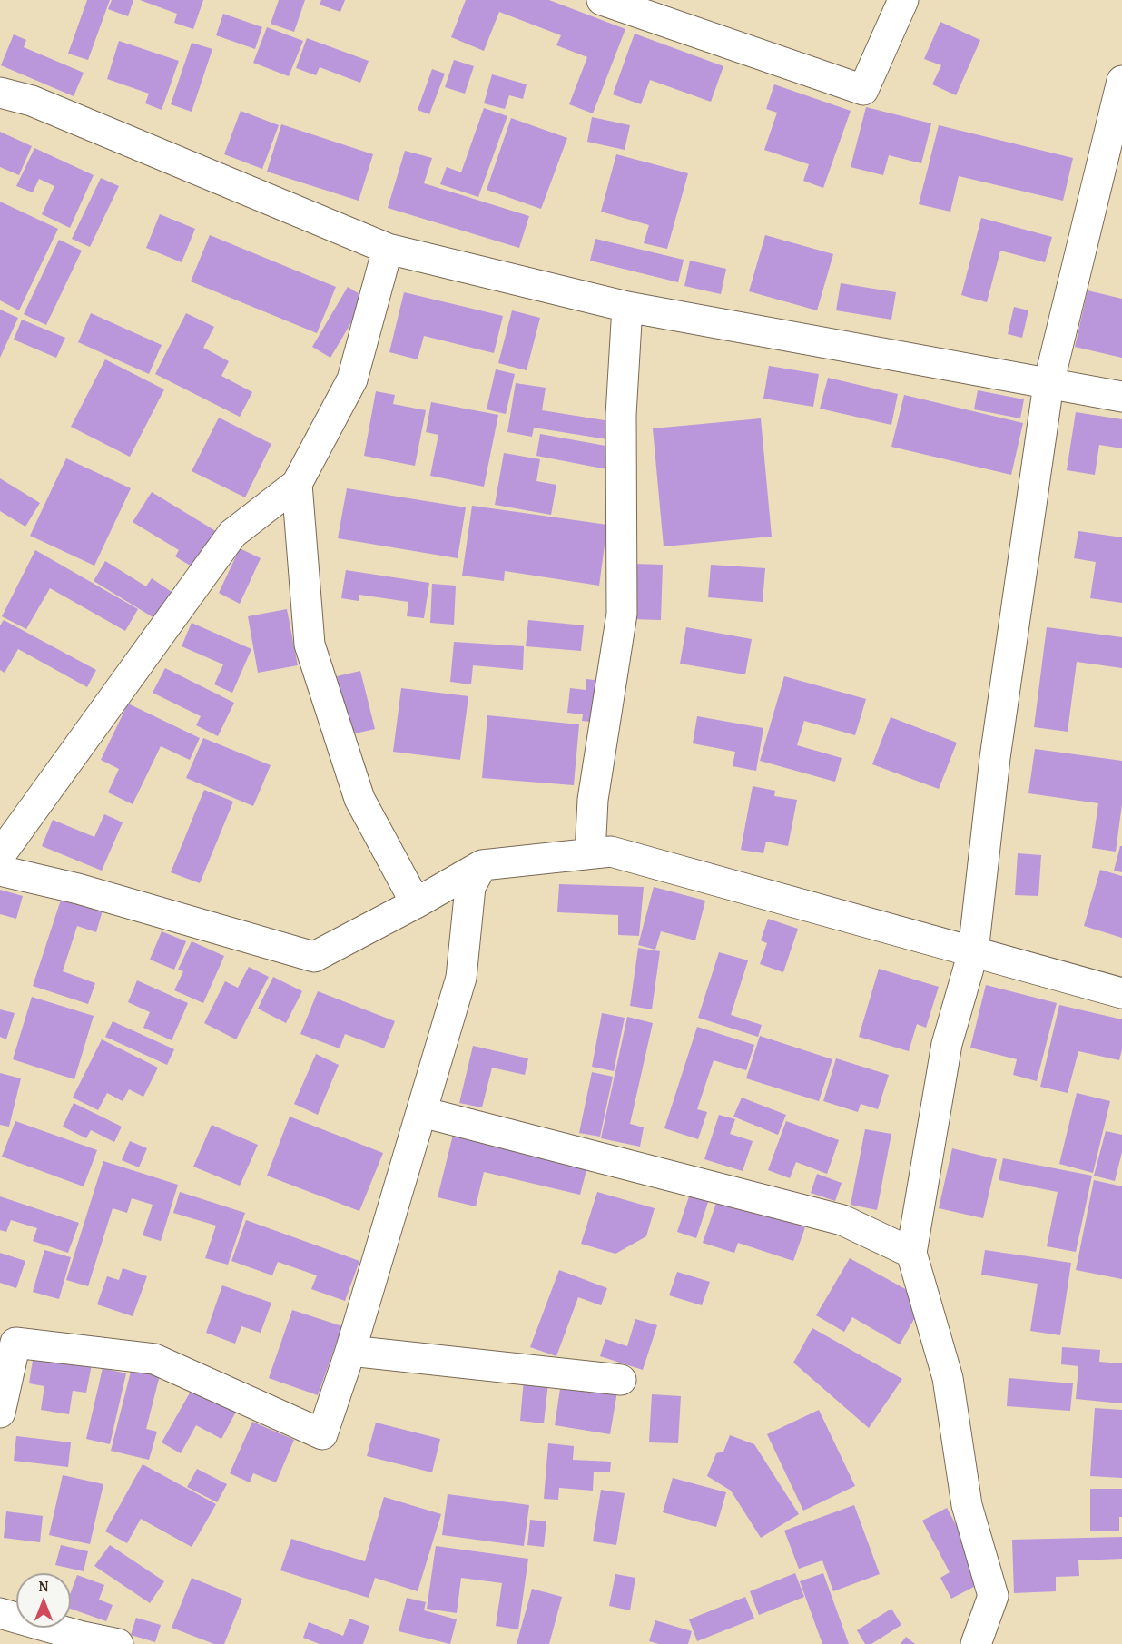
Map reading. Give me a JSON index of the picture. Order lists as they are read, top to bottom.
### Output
{
  "north": "top"
}
